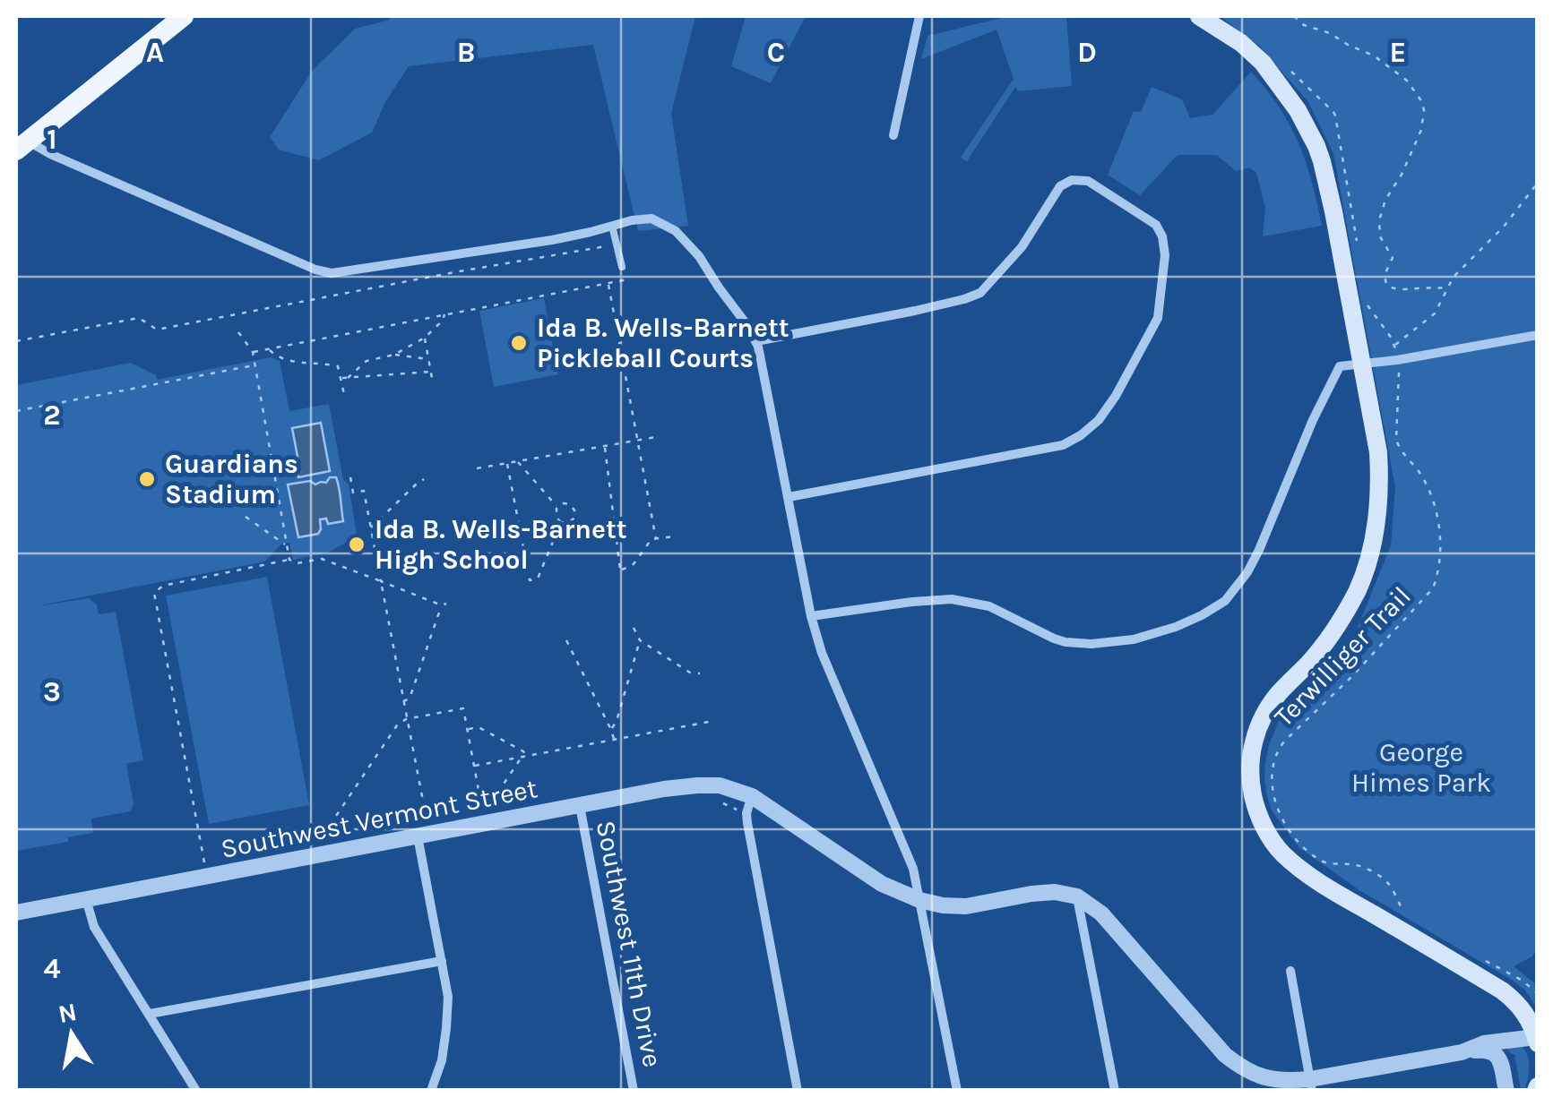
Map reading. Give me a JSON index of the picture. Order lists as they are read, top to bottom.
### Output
{
  "streets": {
    "street": ["Southwest Vermont Street", "Southwest 11th Drive"],
    "path": ["Terwilliger Trail"]
  },
  "crossings": [
    ["Southwest Vermont Street", "Southwest 11th Drive"]
  ],
  "parks": ["George Himes Park"],
  "places": ["Ida B. Wells-Barnett Pickleball Courts", "Guardians Stadium", "Ida B. Wells-Barnett High School"],
  "north": "top",
  "grid": {
    "columns": [
      "A",
      "B",
      "C",
      "D",
      "E"
    ],
    "rows": [
      "1",
      "2",
      "3",
      "4"
    ]
  }
}
